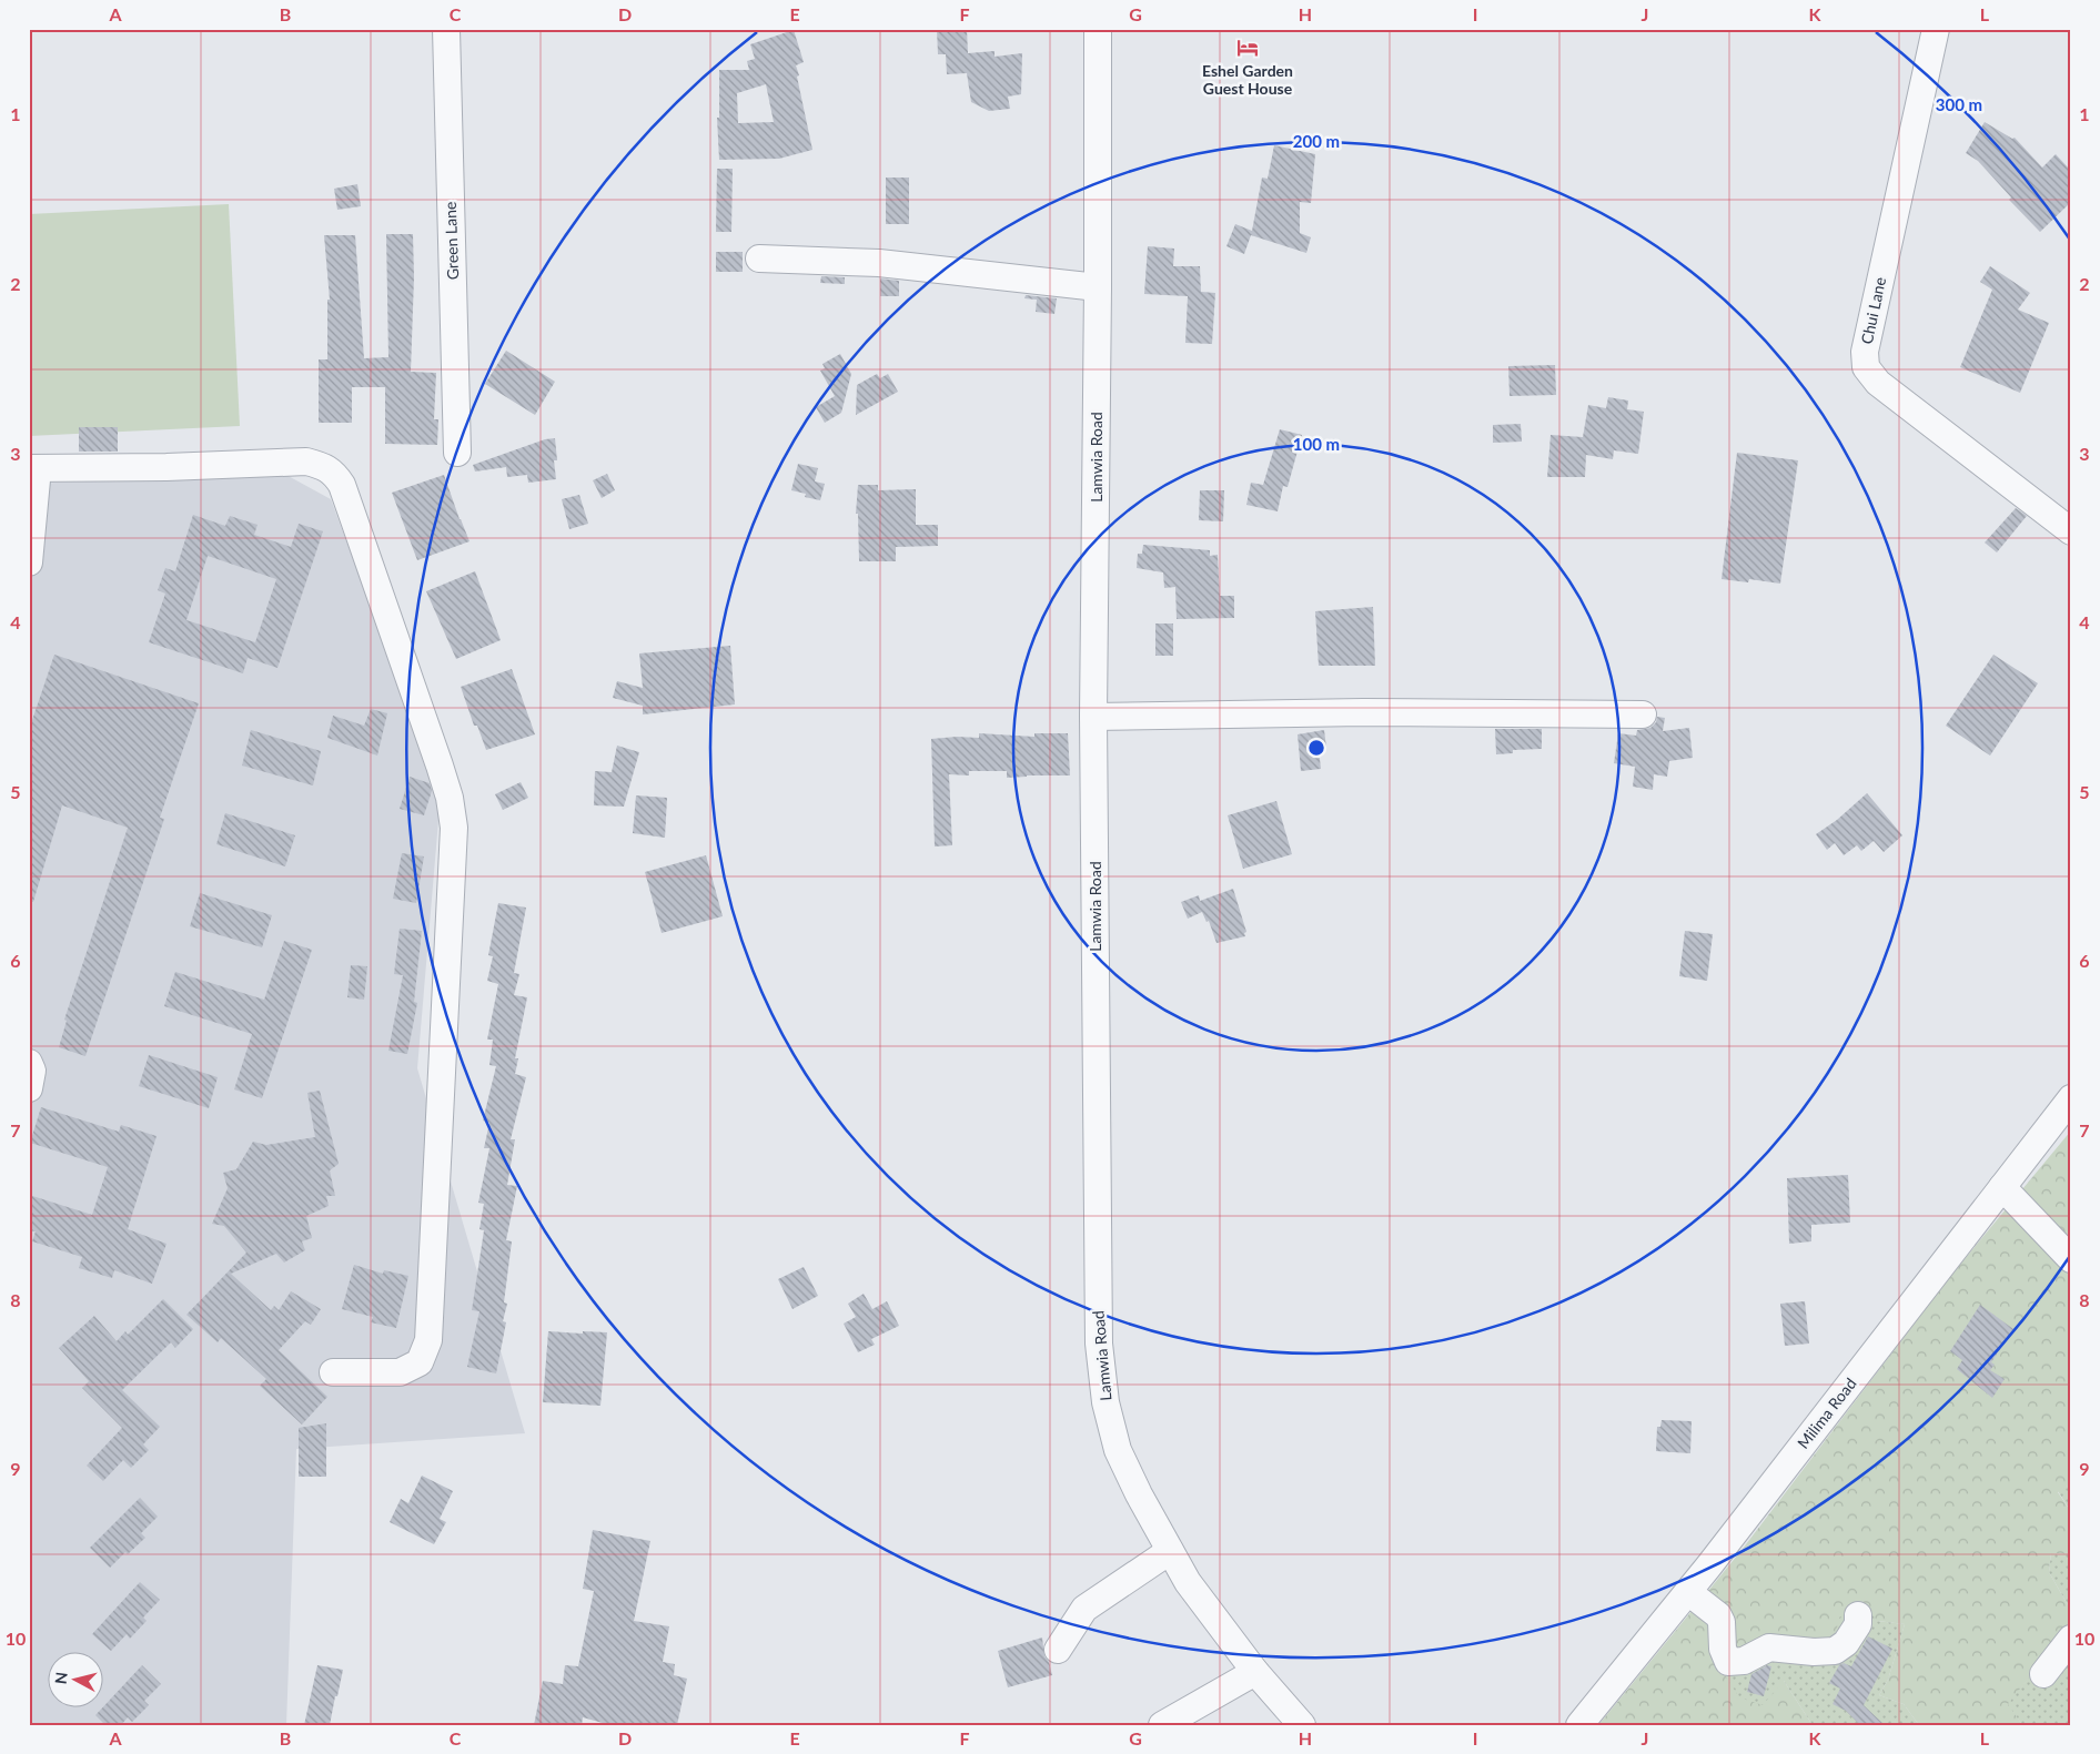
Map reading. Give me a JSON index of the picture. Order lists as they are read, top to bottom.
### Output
{
  "streets": {
    "street": [
      "Green Lane",
      "Chui Lane",
      "Lamwia Road",
      "Milima Road"
    ]
  },
  "places": {
    "hotel": ["Eshel Garden Guest House"]
  },
  "north": "left",
  "grid": {
    "columns": [
      "A",
      "B",
      "C",
      "D",
      "E",
      "F",
      "G",
      "H",
      "I",
      "J",
      "K",
      "L"
    ],
    "rows": [
      "1",
      "2",
      "3",
      "4",
      "5",
      "6",
      "7",
      "8",
      "9",
      "10"
    ]
  },
  "rings": ["300 m", "200 m", "100 m"]
}
